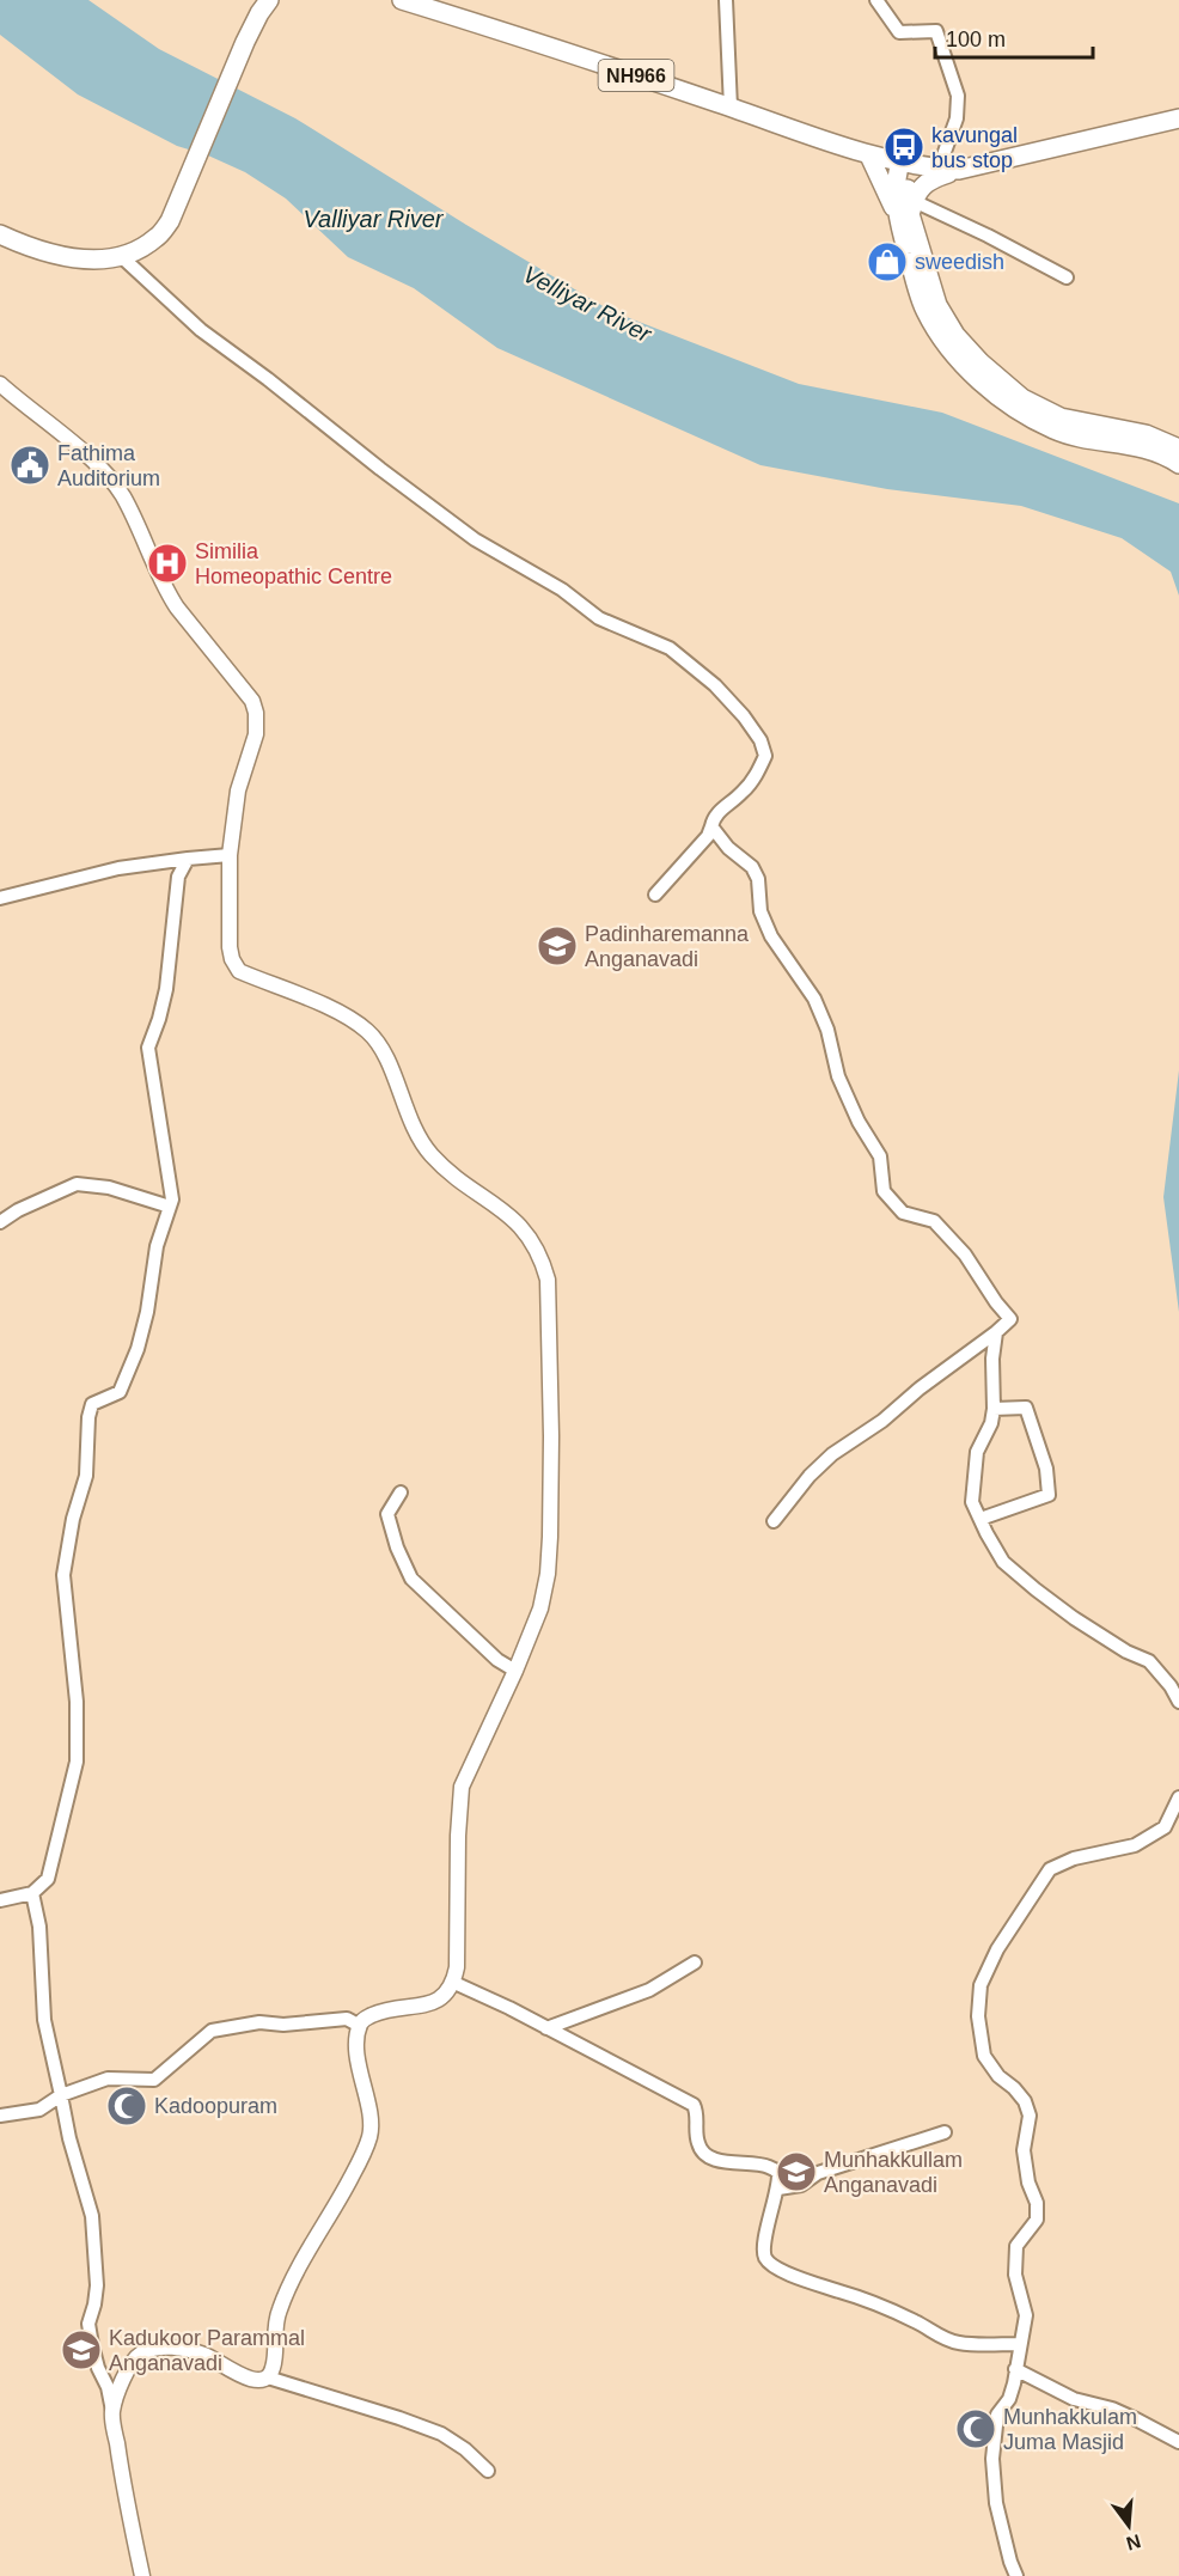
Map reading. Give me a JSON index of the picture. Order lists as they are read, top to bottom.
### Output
{
  "streets": {
    "highway": ["NH966"]
  },
  "water": ["Valliyar River", "Velliyar River"],
  "places": {
    "bus stop": ["kavungal bus stop"],
    "shop": ["sweedish"],
    "public building": ["Fathima Auditorium"],
    "hospital": ["Similia Homeopathic Centre"],
    "school or university": ["Padinharemanna Anganavadi", "Munhakkullam Anganavadi", "Kadukoor Parammal Anganavadi"],
    "mosque": ["Kadoopuram", "Munhakkulam Juma Masjid"]
  },
  "scale_bar": "100 m",
  "north": "bottom"
}
